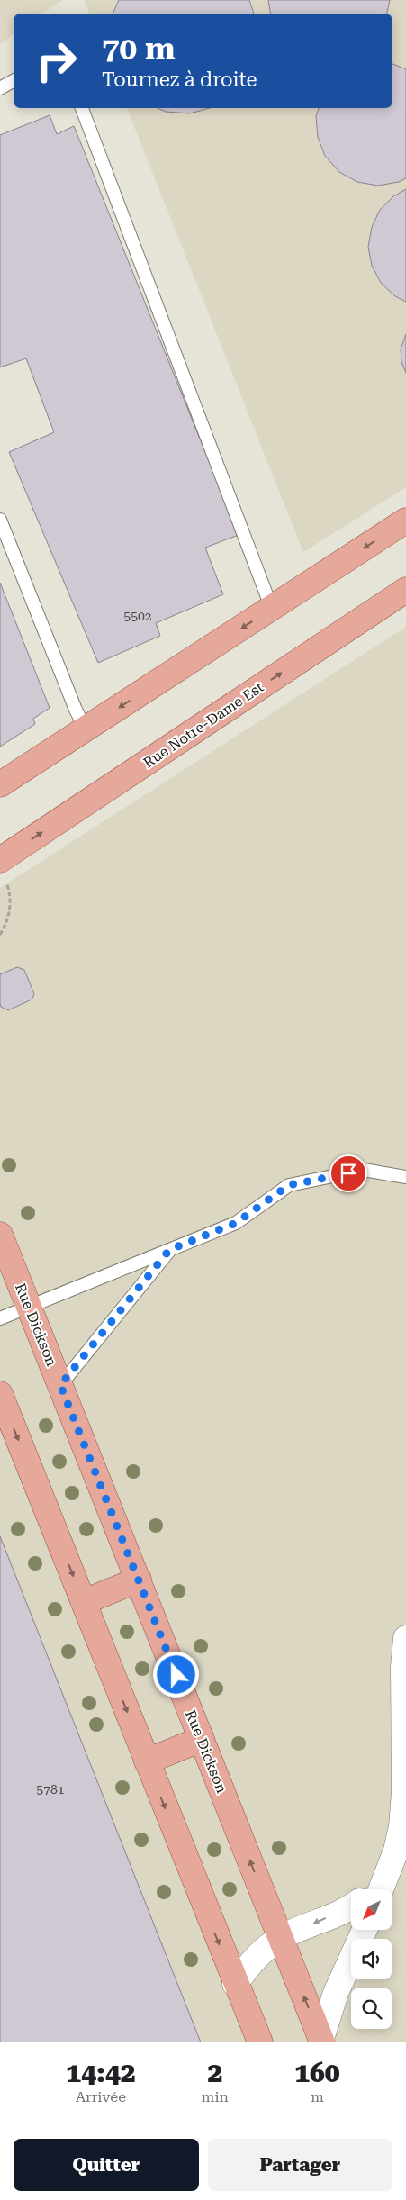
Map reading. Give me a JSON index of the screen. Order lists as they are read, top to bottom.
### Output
{
  "streets": {
    "main road": ["Rue Notre-Dame Est", "Rue Dickson"]
  },
  "house_numbers": ["5502", "5781"],
  "north": "bottom left",
  "page": {
    "turn": ["70 m", "Tournez à droite"],
    "eta": [
      "14:42",
      "Arrivée",
      "2",
      "min",
      "160",
      "m"
    ],
    "buttons": ["Quitter", "Partager"]
  }
}
